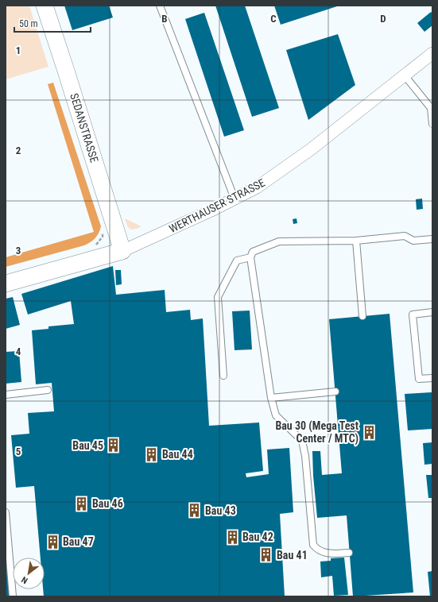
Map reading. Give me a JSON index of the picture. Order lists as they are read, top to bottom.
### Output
{
  "streets": {
    "main road": ["SEDANSTRASSE", "WERTHAUSER STRASSE"]
  },
  "crossings": [
    ["SEDANSTRASSE", "WERTHAUSER STRASSE"]
  ],
  "places": {
    "building": [
      "Bau 30 (Mega Test Center / MTC)",
      "Bau 45",
      "Bau 44",
      "Bau 46",
      "Bau 43",
      "Bau 42",
      "Bau 47",
      "Bau 41"
    ]
  },
  "scale_bar": "50 m",
  "north": "bottom left",
  "grid": {
    "columns": ["B", "C", "D"],
    "rows": [
      "1",
      "2",
      "3",
      "4",
      "5"
    ]
  }
}
